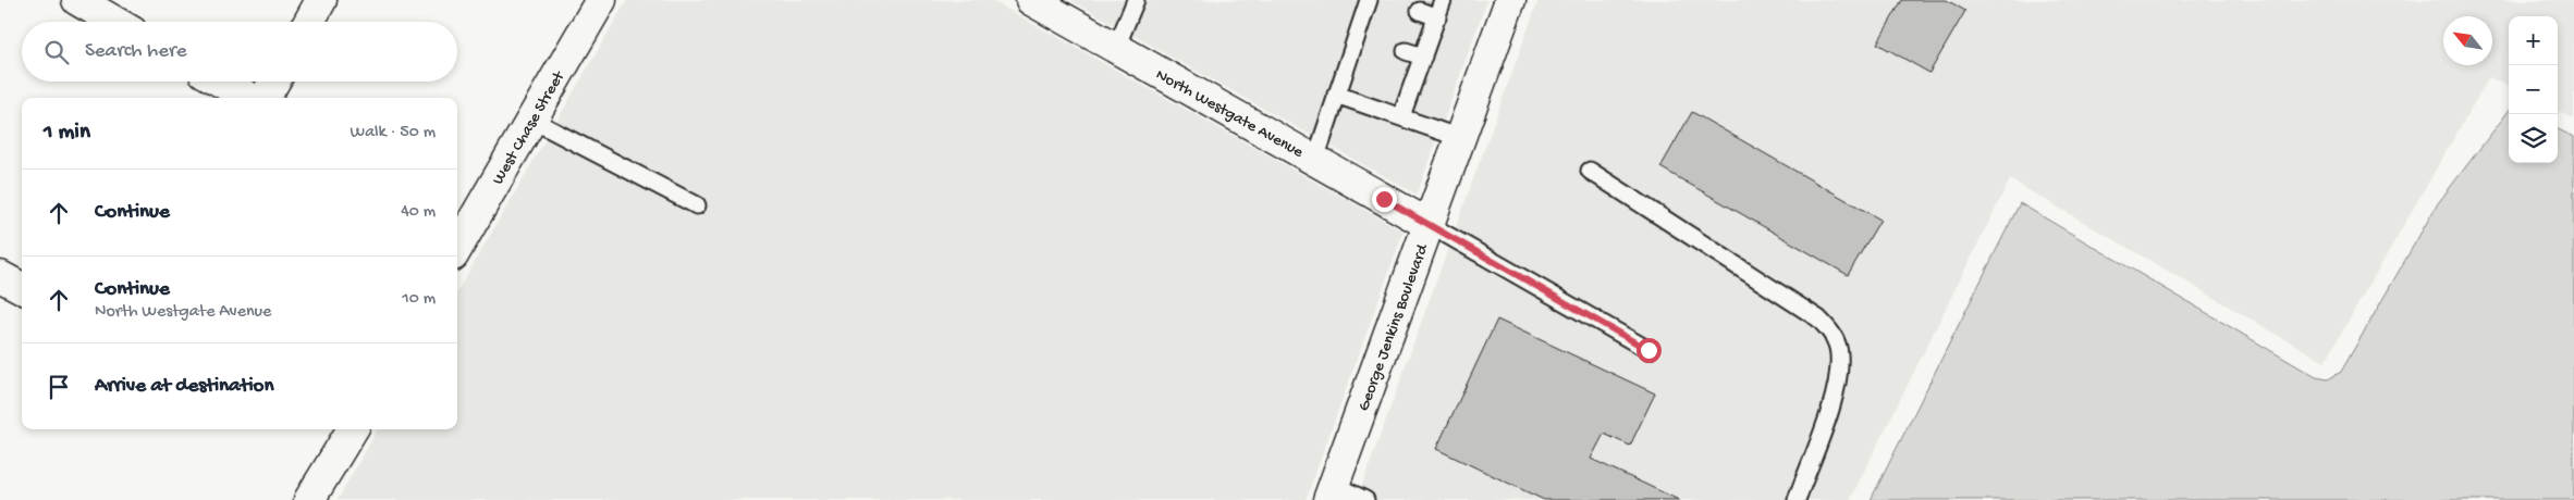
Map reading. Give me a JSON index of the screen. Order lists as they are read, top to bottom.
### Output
{
  "streets": {
    "street": ["North Westgate Avenue", "West Chase Street", "George Jenkins Boulevard"]
  },
  "crossings": [
    ["North Westgate Avenue", "George Jenkins Boulevard"]
  ],
  "north": "top left",
  "page": {
    "map_buttons": ["+", "−"],
    "search": "Search here",
    "heading": ["1 min", "Walk · 50 m"],
    "list": [
      ["Continue", "40 m"],
      ["Continue", "North Westgate Avenue", "10 m"],
      "Arrive at destination"
    ]
  }
}
